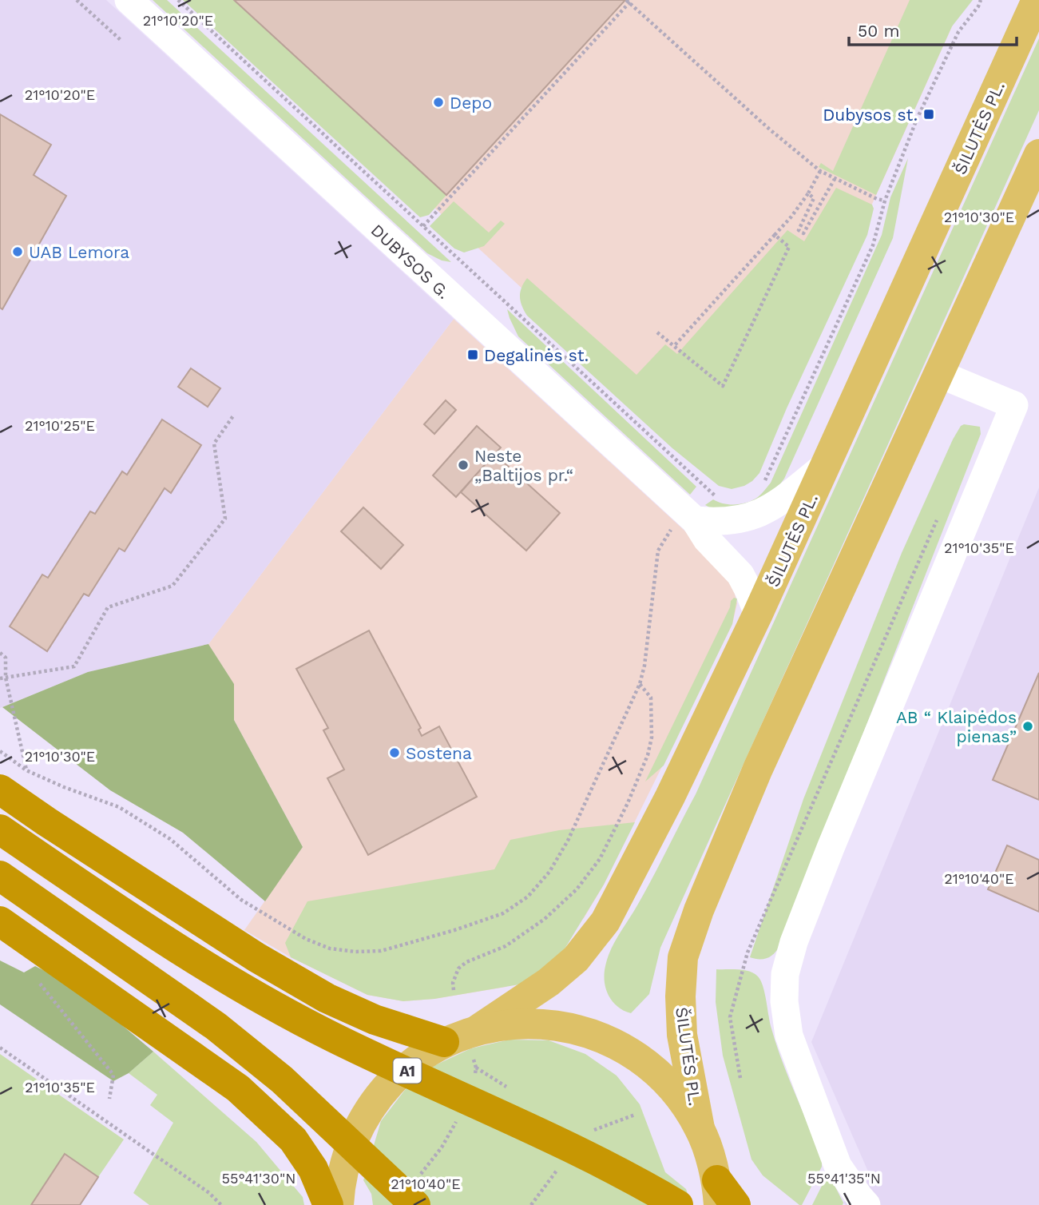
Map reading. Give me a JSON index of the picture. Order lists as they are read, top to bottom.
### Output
{
  "streets": {
    "highway": ["A1"],
    "main road": ["ŠILUTĖS PL."],
    "street": ["DUBYSOS G."]
  },
  "crossings": [
    ["ŠILUTĖS PL.", "DUBYSOS G."]
  ],
  "places": {
    "other": [
      "Depo",
      "UAB Lemora",
      "Neste „Baltijos pr.“",
      "AB “ Klaipėdos pienas”",
      "Sostena"
    ],
    "transit": ["Dubysos st.", "Degalinės st."]
  },
  "scale_bar": "50 m",
  "coordinates": [
    "21°10'20\"E",
    "21°10'30\"E",
    "21°10'25\"E",
    "21°10'35\"E",
    "21°10'40\"E",
    "55°41'30\"N",
    "55°41'35\"N"
  ]
}
